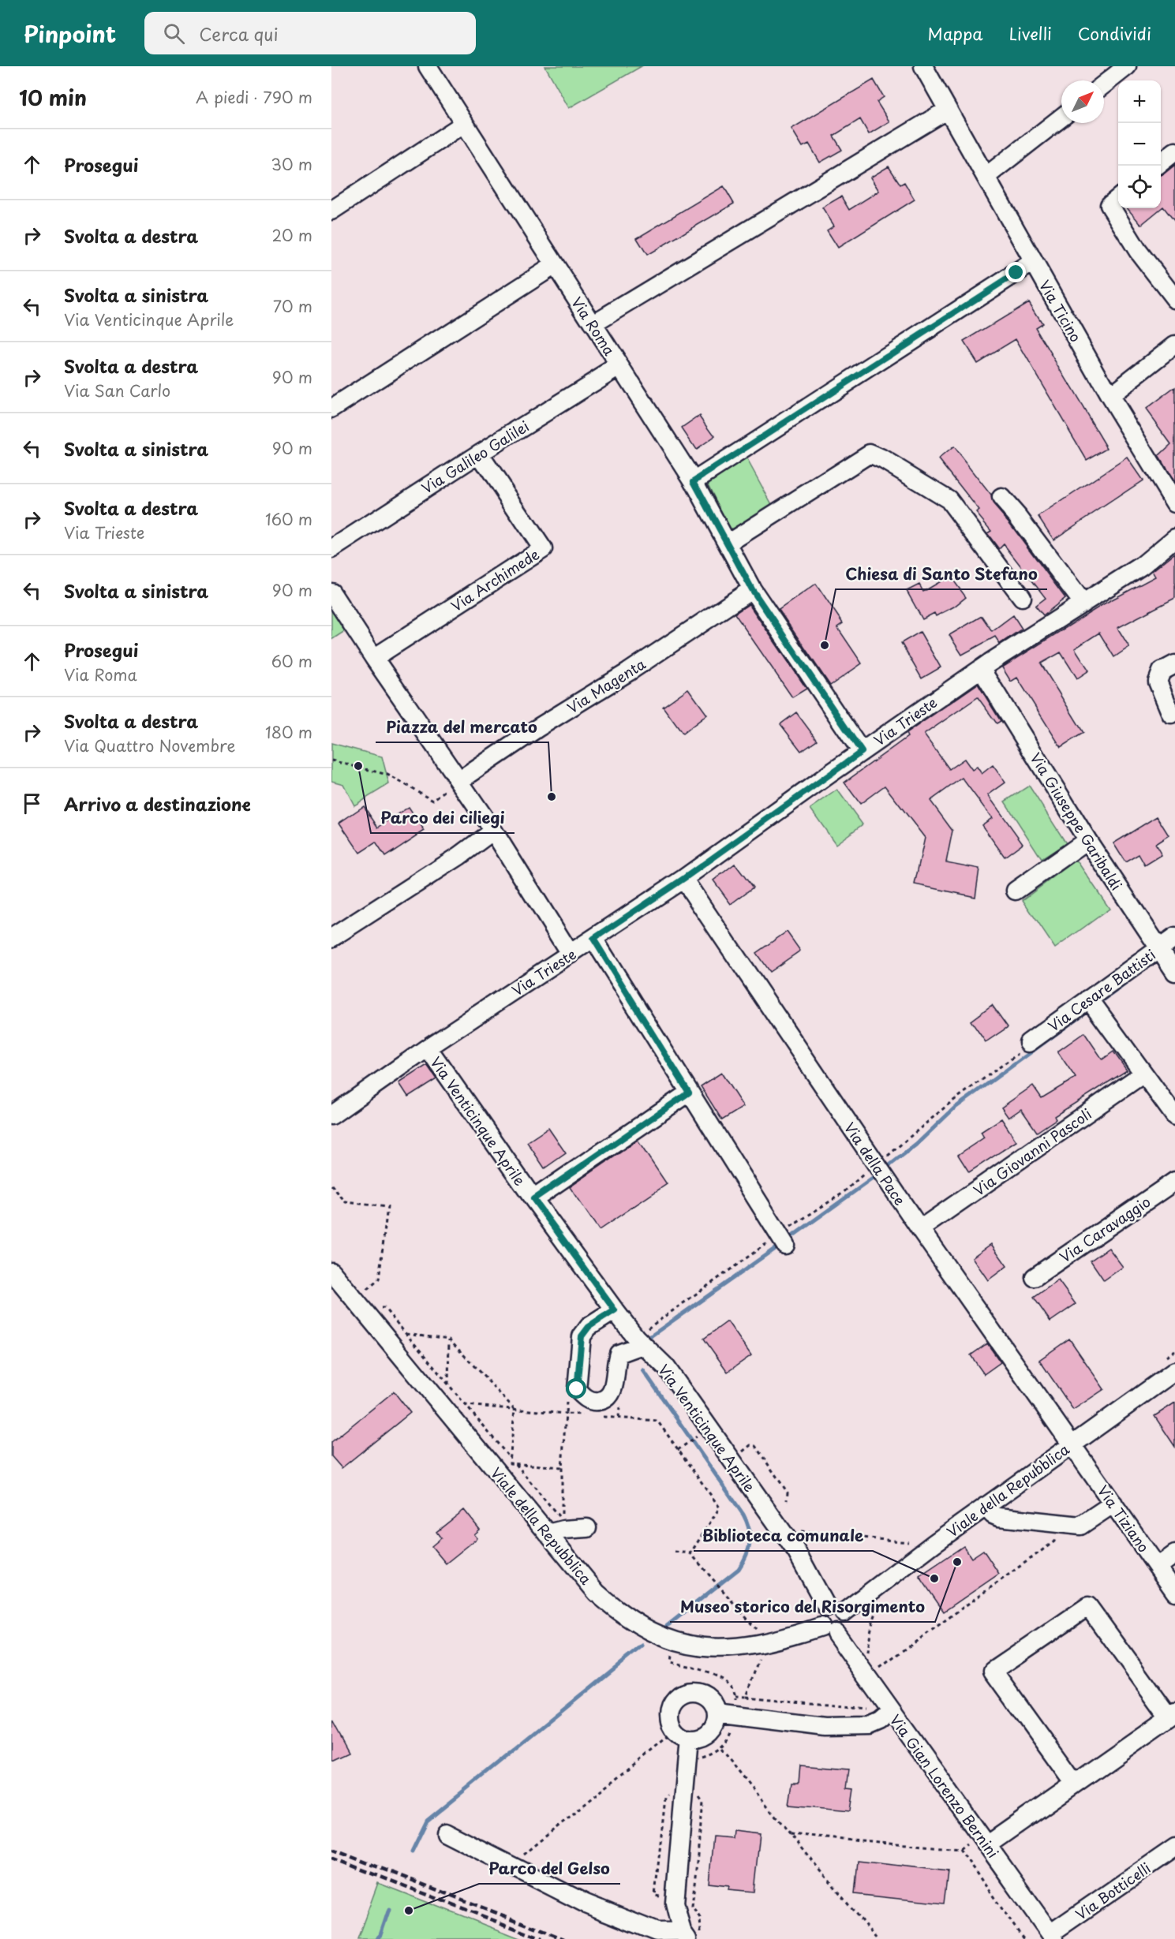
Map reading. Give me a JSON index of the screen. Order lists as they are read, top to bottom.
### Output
{
  "streets": {
    "street": [
      "Via Ticino",
      "Via Roma",
      "Via Galileo Galilei",
      "Via Archimede",
      "Via Magenta",
      "Via Trieste",
      "Via Giuseppe Garibaldi",
      "Via Cesare Battisti",
      "Via Venticinque Aprile",
      "Via Giovanni Pascoli",
      "Via della Pace",
      "Via Caravaggio",
      "Viale della Repubblica",
      "Via Tiziano",
      "Via Gian Lorenzo Bernini",
      "Via Botticelli"
    ]
  },
  "crossings": [
    ["Via Roma", "Via Galileo Galilei"],
    ["Via Roma", "Via Magenta"],
    ["Via Roma", "Via Trieste"],
    ["Via Galileo Galilei", "Via Archimede"],
    ["Via Trieste", "Via Giuseppe Garibaldi"],
    ["Via Trieste", "Via Venticinque Aprile"],
    ["Via Trieste", "Via della Pace"],
    ["Via Giuseppe Garibaldi", "Via Cesare Battisti"],
    ["Via Venticinque Aprile", "Viale della Repubblica"],
    ["Via Venticinque Aprile", "Via Gian Lorenzo Bernini"],
    ["Via Giovanni Pascoli", "Via della Pace"],
    ["Via della Pace", "Viale della Repubblica"],
    ["Via della Pace", "Via Tiziano"],
    ["Viale della Repubblica", "Via Tiziano"],
    ["Viale della Repubblica", "Via Gian Lorenzo Bernini"],
    ["Via Gian Lorenzo Bernini", "Via Botticelli"]
  ],
  "places": [
    "Chiesa di Santo Stefano",
    "Parco dei ciliegi",
    "Piazza del mercato",
    "Museo storico del Risorgimento",
    "Biblioteca comunale",
    "Parco del Gelso"
  ],
  "north": "top right",
  "page": {
    "header": "Pinpoint",
    "search": "Cerca qui",
    "nav": ["Mappa", "Livelli", "Condividi"],
    "heading": ["10 min", "A piedi · 790 m"],
    "map_buttons": ["+", "−"],
    "list": [
      ["Prosegui", "30 m"],
      ["Svolta a destra", "20 m"],
      ["Svolta a sinistra", "Via Venticinque Aprile", "70 m"],
      ["Svolta a destra", "Via San Carlo", "90 m"],
      ["Svolta a sinistra", "90 m"],
      ["Svolta a destra", "Via Trieste", "160 m"],
      ["Svolta a sinistra", "90 m"],
      ["Prosegui", "Via Roma", "60 m"],
      ["Svolta a destra", "Via Quattro Novembre", "180 m"],
      "Arrivo a destinazione"
    ]
  }
}
